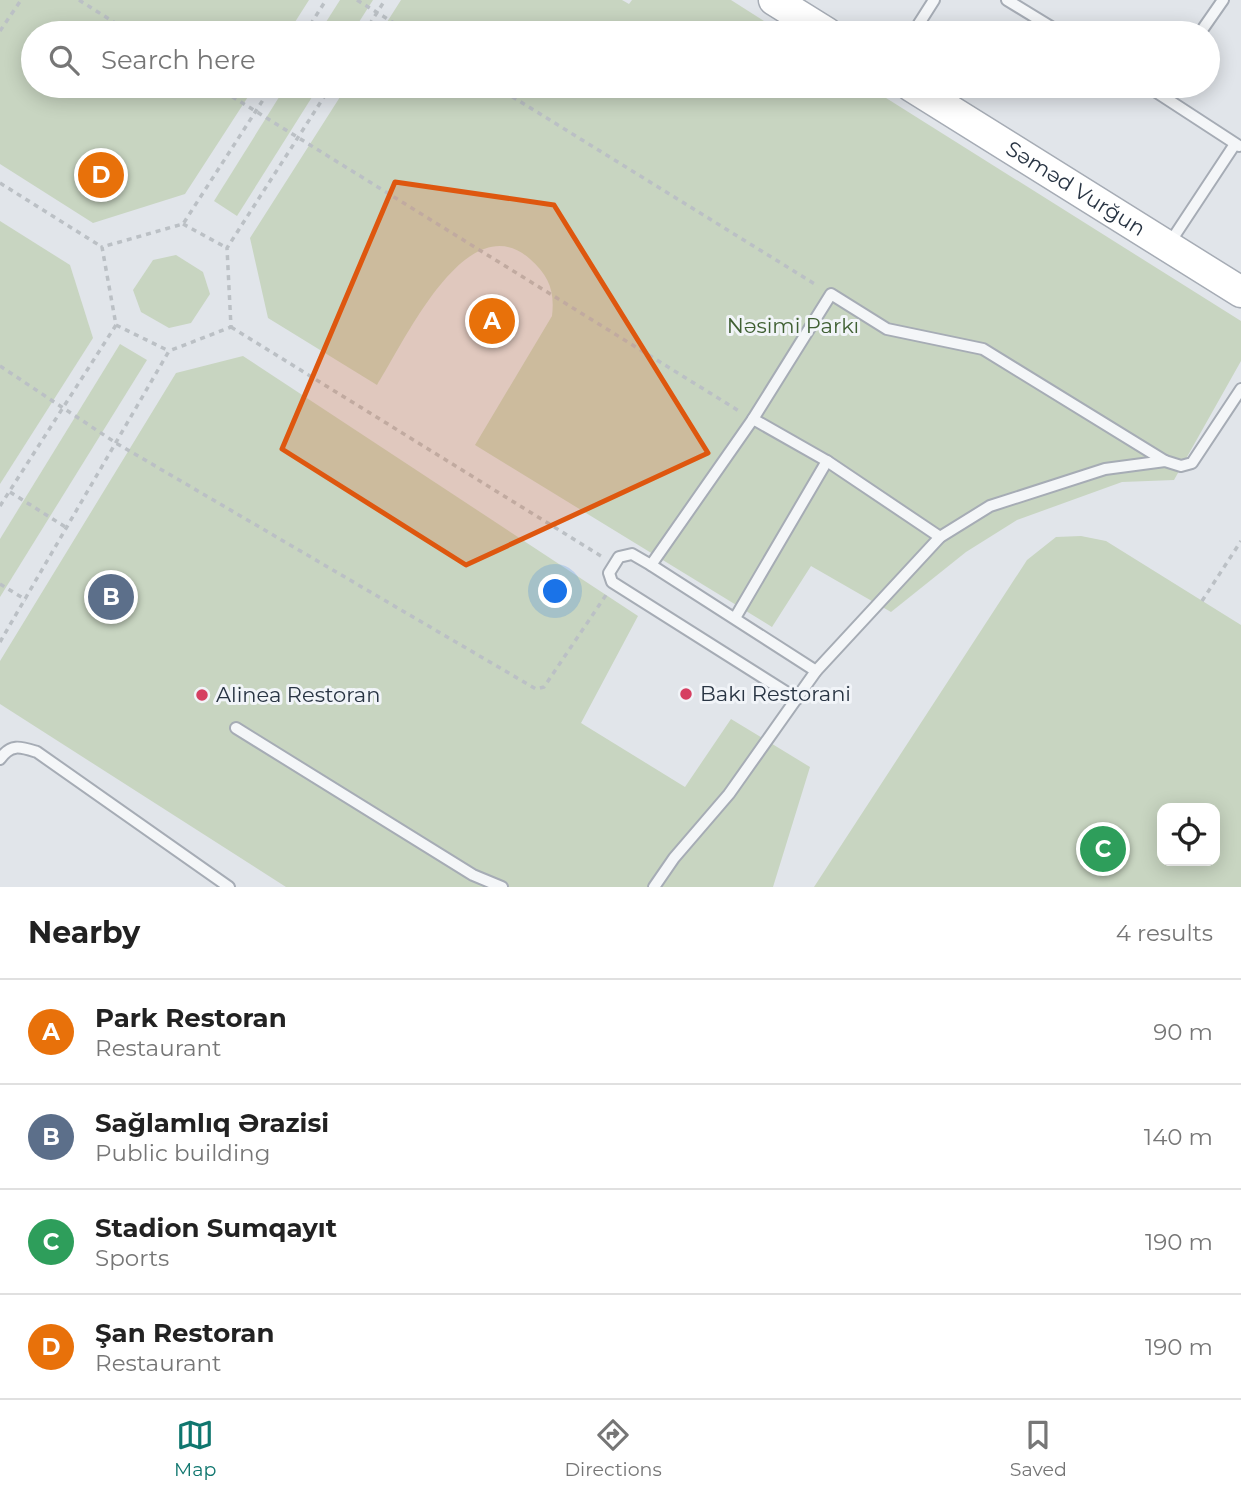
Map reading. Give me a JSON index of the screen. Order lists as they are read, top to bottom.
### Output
{
  "streets": {
    "main road": ["Səməd Vurğun"]
  },
  "parks": ["Nəsimi Parkı"],
  "places": ["Bakı Restorani", "Alinea Restoran"],
  "page": {
    "search": "Search here",
    "pins": [
      "D",
      "A",
      "B",
      "C"
    ],
    "heading": ["Nearby", "4 results"],
    "list": [
      {
        "mark": "A",
        "name": "Park Restoran",
        "note": "Restaurant",
        "value": "90 m"
      },
      {
        "mark": "B",
        "name": "Sağlamlıq Ərazisi",
        "note": "Public building",
        "value": "140 m"
      },
      {
        "mark": "C",
        "name": "Stadion Sumqayıt",
        "note": "Sports",
        "value": "190 m"
      },
      {
        "mark": "D",
        "name": "Şan Restoran",
        "note": "Restaurant",
        "value": "190 m"
      }
    ],
    "nav": ["Map", "Directions", "Saved"]
  }
}
